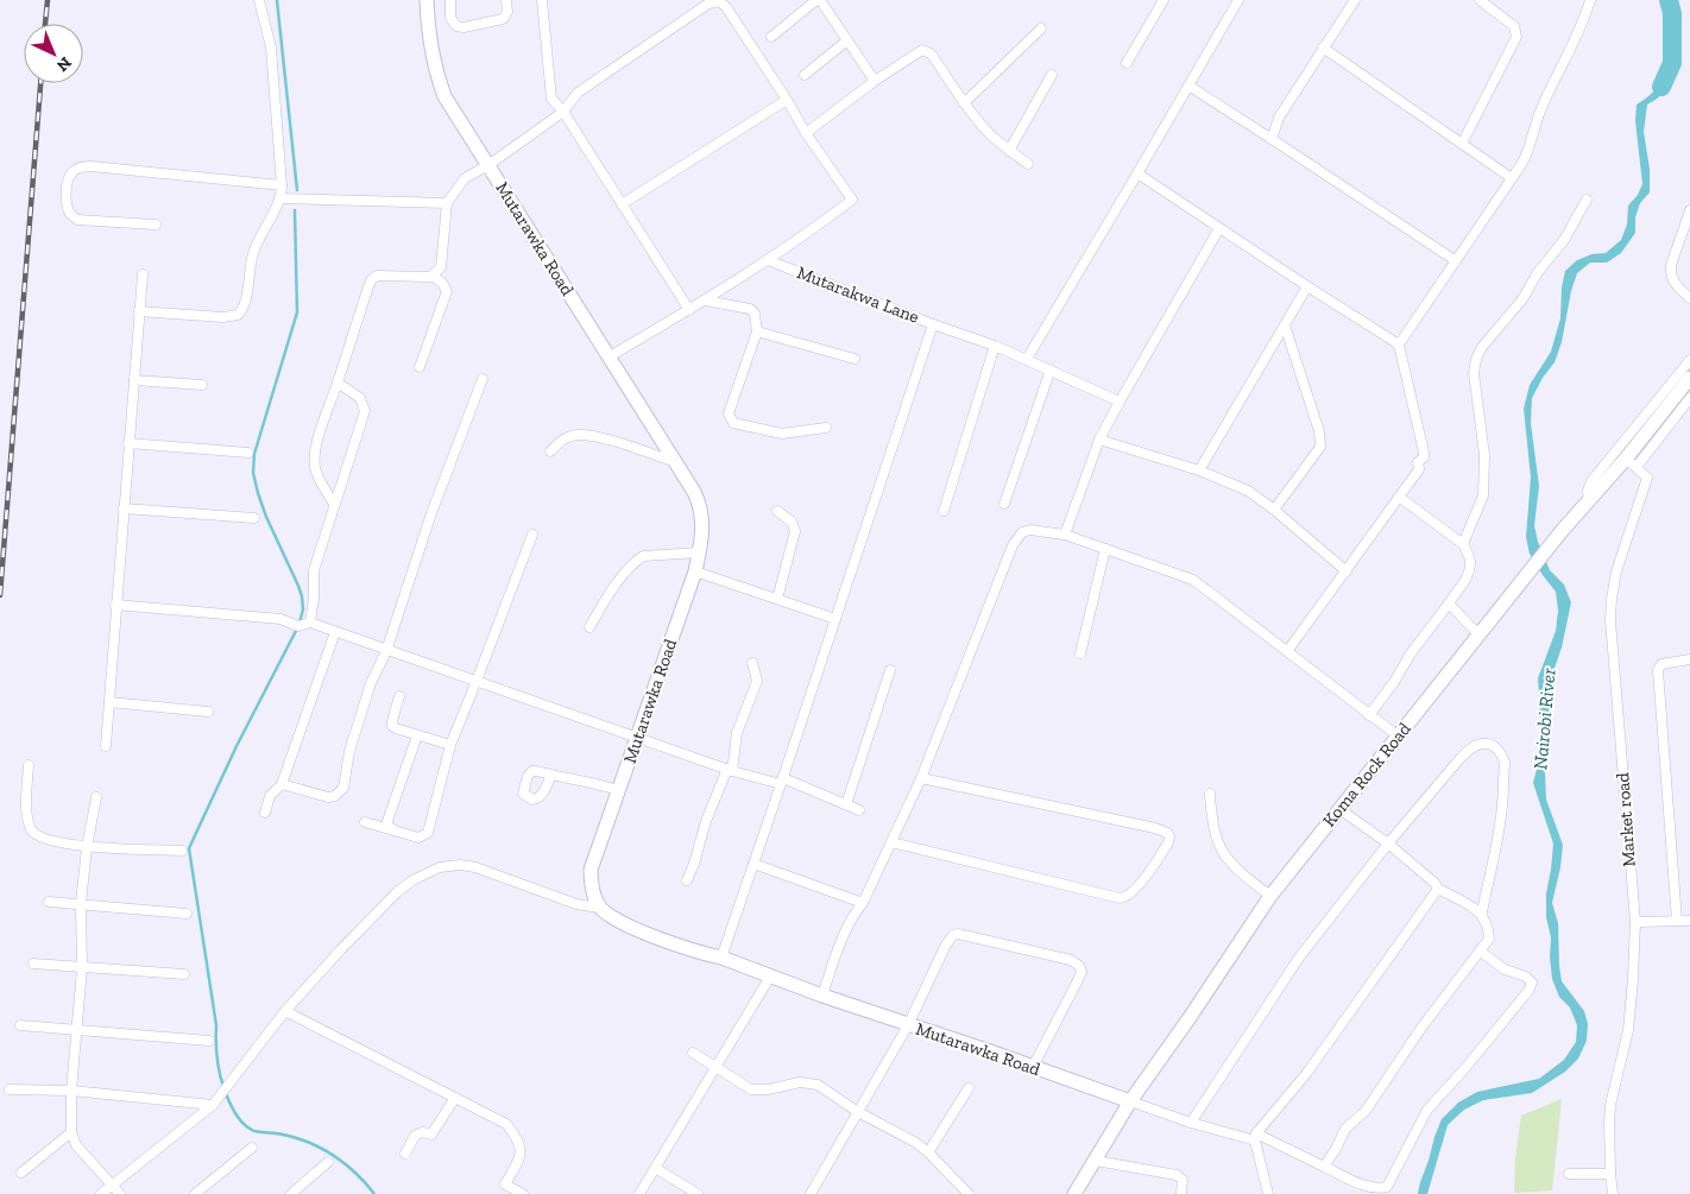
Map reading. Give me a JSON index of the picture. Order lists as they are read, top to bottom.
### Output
{
  "streets": {
    "street": [
      "Mutarawka Road",
      "Mutarakwa Lane",
      "Koma Rock Road",
      "Market road"
    ]
  },
  "crossings": [
    ["Mutarawka Road", "Koma Rock Road"],
    ["Koma Rock Road", "Market road"]
  ],
  "water": ["Nairobi River"],
  "north": "bottom right"
}
